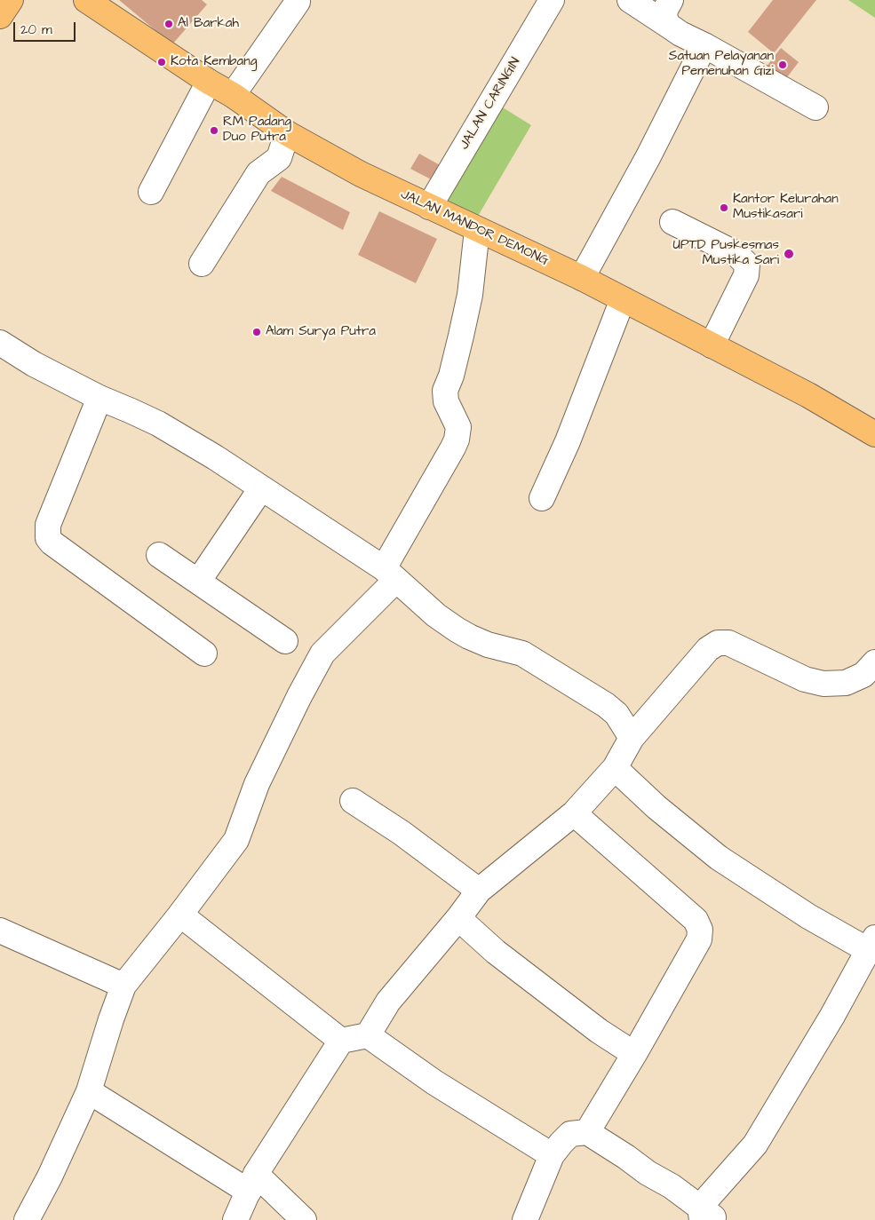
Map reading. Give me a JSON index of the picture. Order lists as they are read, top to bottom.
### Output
{
  "streets": {
    "main road": ["JALAN MANDOR DEMONG"],
    "street": ["JALAN CARINGIN"]
  },
  "crossings": [
    ["JALAN CARINGIN", "JALAN MANDOR DEMONG"]
  ],
  "places": [
    "Al Barkah",
    "Kota Kembang",
    "Satuan Pelayanan Pemenuhan Gizi",
    "RM Padang Duo Putra",
    "Kantor Kelurahan Mustikasari",
    "UPTD Puskesmas Mustika Sari",
    "Alam Surya Putra"
  ],
  "scale_bar": "20 m"
}
